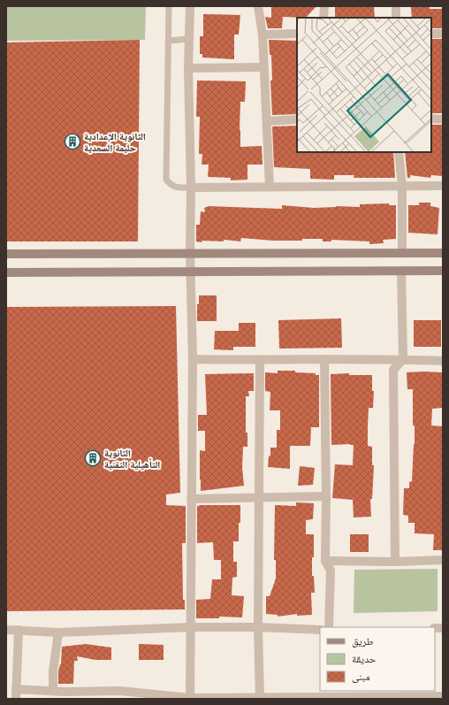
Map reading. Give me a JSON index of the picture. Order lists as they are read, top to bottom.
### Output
{
  "places": {
    "building": ["الثانوية الإعدادية حليمة السعدية", "الثانوية التأهيلية التقنية"]
  },
  "legend": ["طريق", "حديقة", "مبنى"]
}
